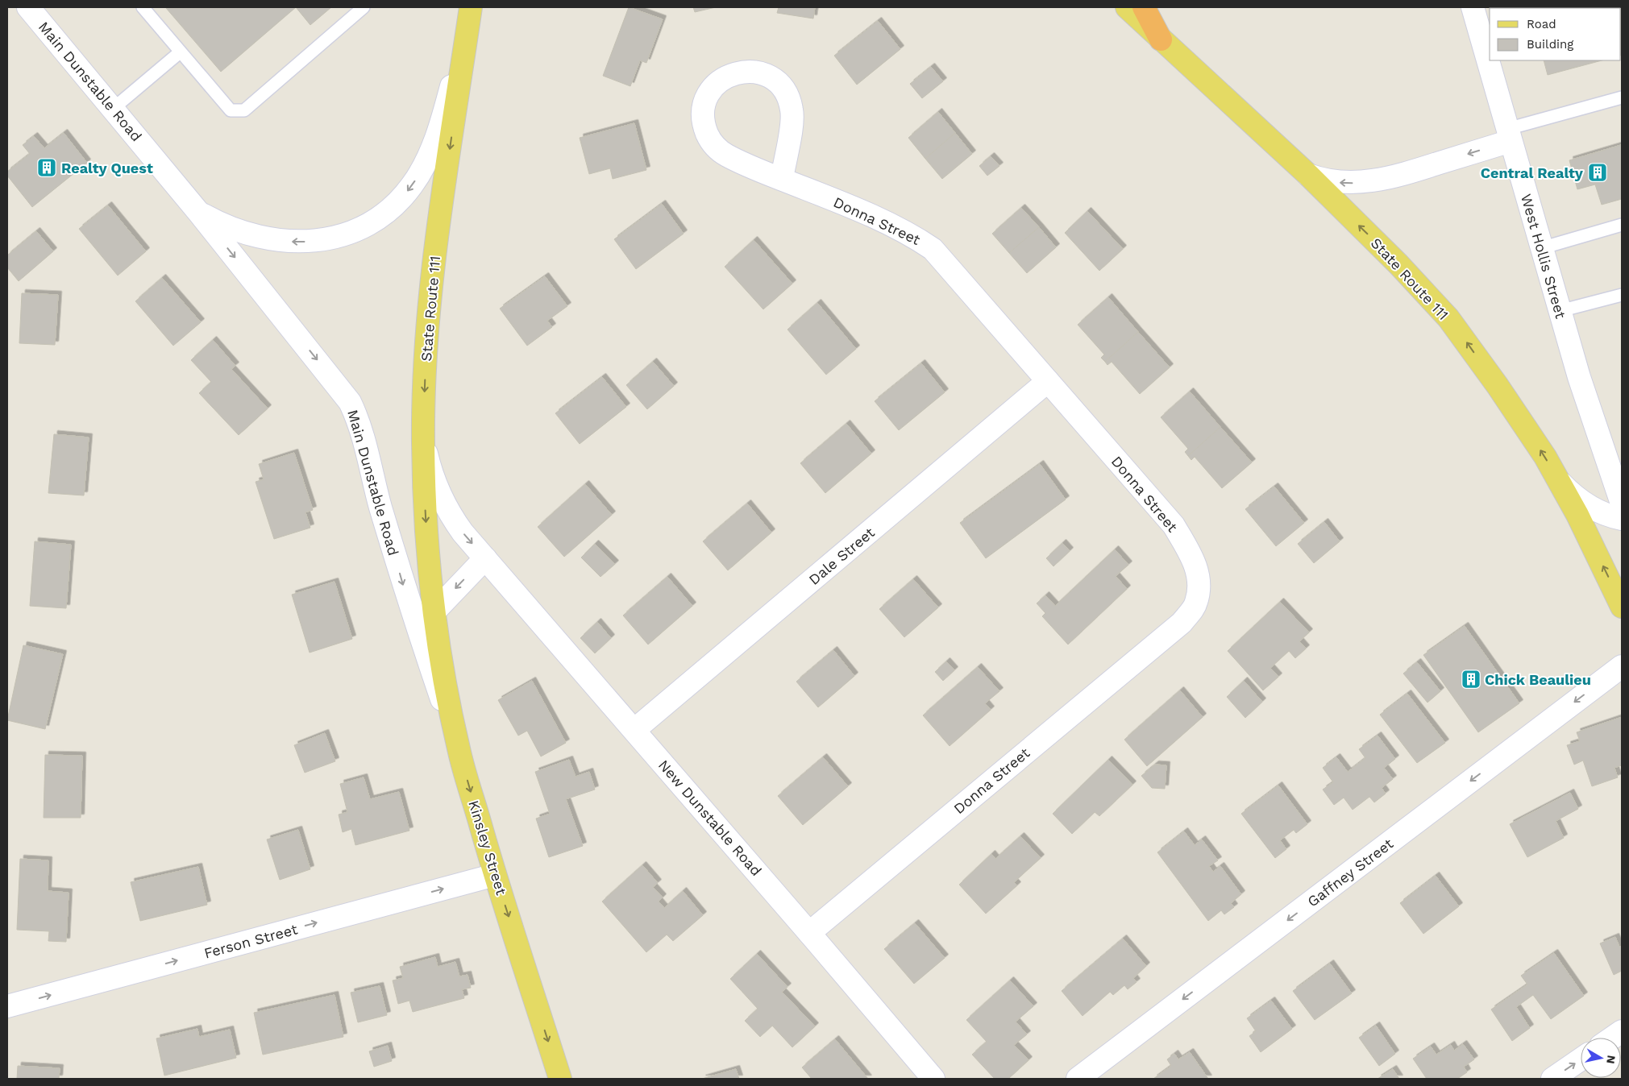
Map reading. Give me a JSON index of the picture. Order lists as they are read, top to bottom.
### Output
{
  "streets": {
    "main road": ["State Route 111", "Kinsley Street"],
    "street": [
      "Main Dunstable Road",
      "Donna Street",
      "West Hollis Street",
      "Dale Street",
      "New Dunstable Road",
      "Gaffney Street",
      "Ferson Street"
    ]
  },
  "crossings": [
    ["Main Dunstable Road", "State Route 111"],
    ["Main Dunstable Road", "Kinsley Street"],
    ["Donna Street", "Dale Street"],
    ["Donna Street", "New Dunstable Road"],
    ["State Route 111", "New Dunstable Road"],
    ["State Route 111", "Kinsley Street"],
    ["Dale Street", "New Dunstable Road"],
    ["Kinsley Street", "Ferson Street"]
  ],
  "one_way": ["Kinsley Street", "Gaffney Street", "Ferson Street"],
  "places": {
    "building": ["Realty Quest", "Central Realty", "Chick Beaulieu"]
  },
  "legend": ["Road", "Building"],
  "north": "right"
}
